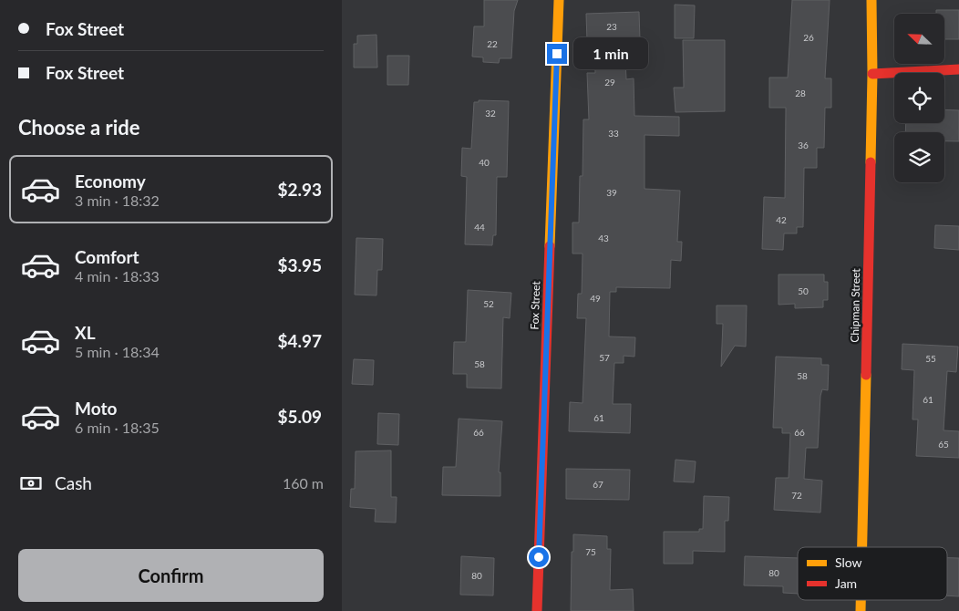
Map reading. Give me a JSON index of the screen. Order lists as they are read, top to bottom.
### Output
{
  "streets": {
    "street": ["Fox Street", "Chipman Street"]
  },
  "house_numbers": [
    "23",
    "26",
    "22",
    "29",
    "28",
    "32",
    "33",
    "36",
    "40",
    "39",
    "42",
    "44",
    "43",
    "50",
    "49",
    "52",
    "57",
    "55",
    "58",
    "58",
    "61",
    "61",
    "66",
    "66",
    "65",
    "67",
    "72",
    "75",
    "80",
    "80"
  ],
  "legend": ["Slow", "Jam"],
  "north": "top left",
  "page": {
    "banner": ["Fox Street", "Fox Street"],
    "bubble": "1 min",
    "heading": "Choose a ride",
    "list": [
      {
        "name": "Economy",
        "note": "3 min · 18:32",
        "value": "$2.93"
      },
      {
        "name": "Comfort",
        "note": "4 min · 18:33",
        "value": "$3.95"
      },
      {
        "name": "XL",
        "note": "5 min · 18:34",
        "value": "$4.97"
      },
      {
        "name": "Moto",
        "note": "6 min · 18:35",
        "value": "$5.09"
      }
    ],
    "pay": ["Cash", "160 m"],
    "buttons": "Confirm"
  }
}
